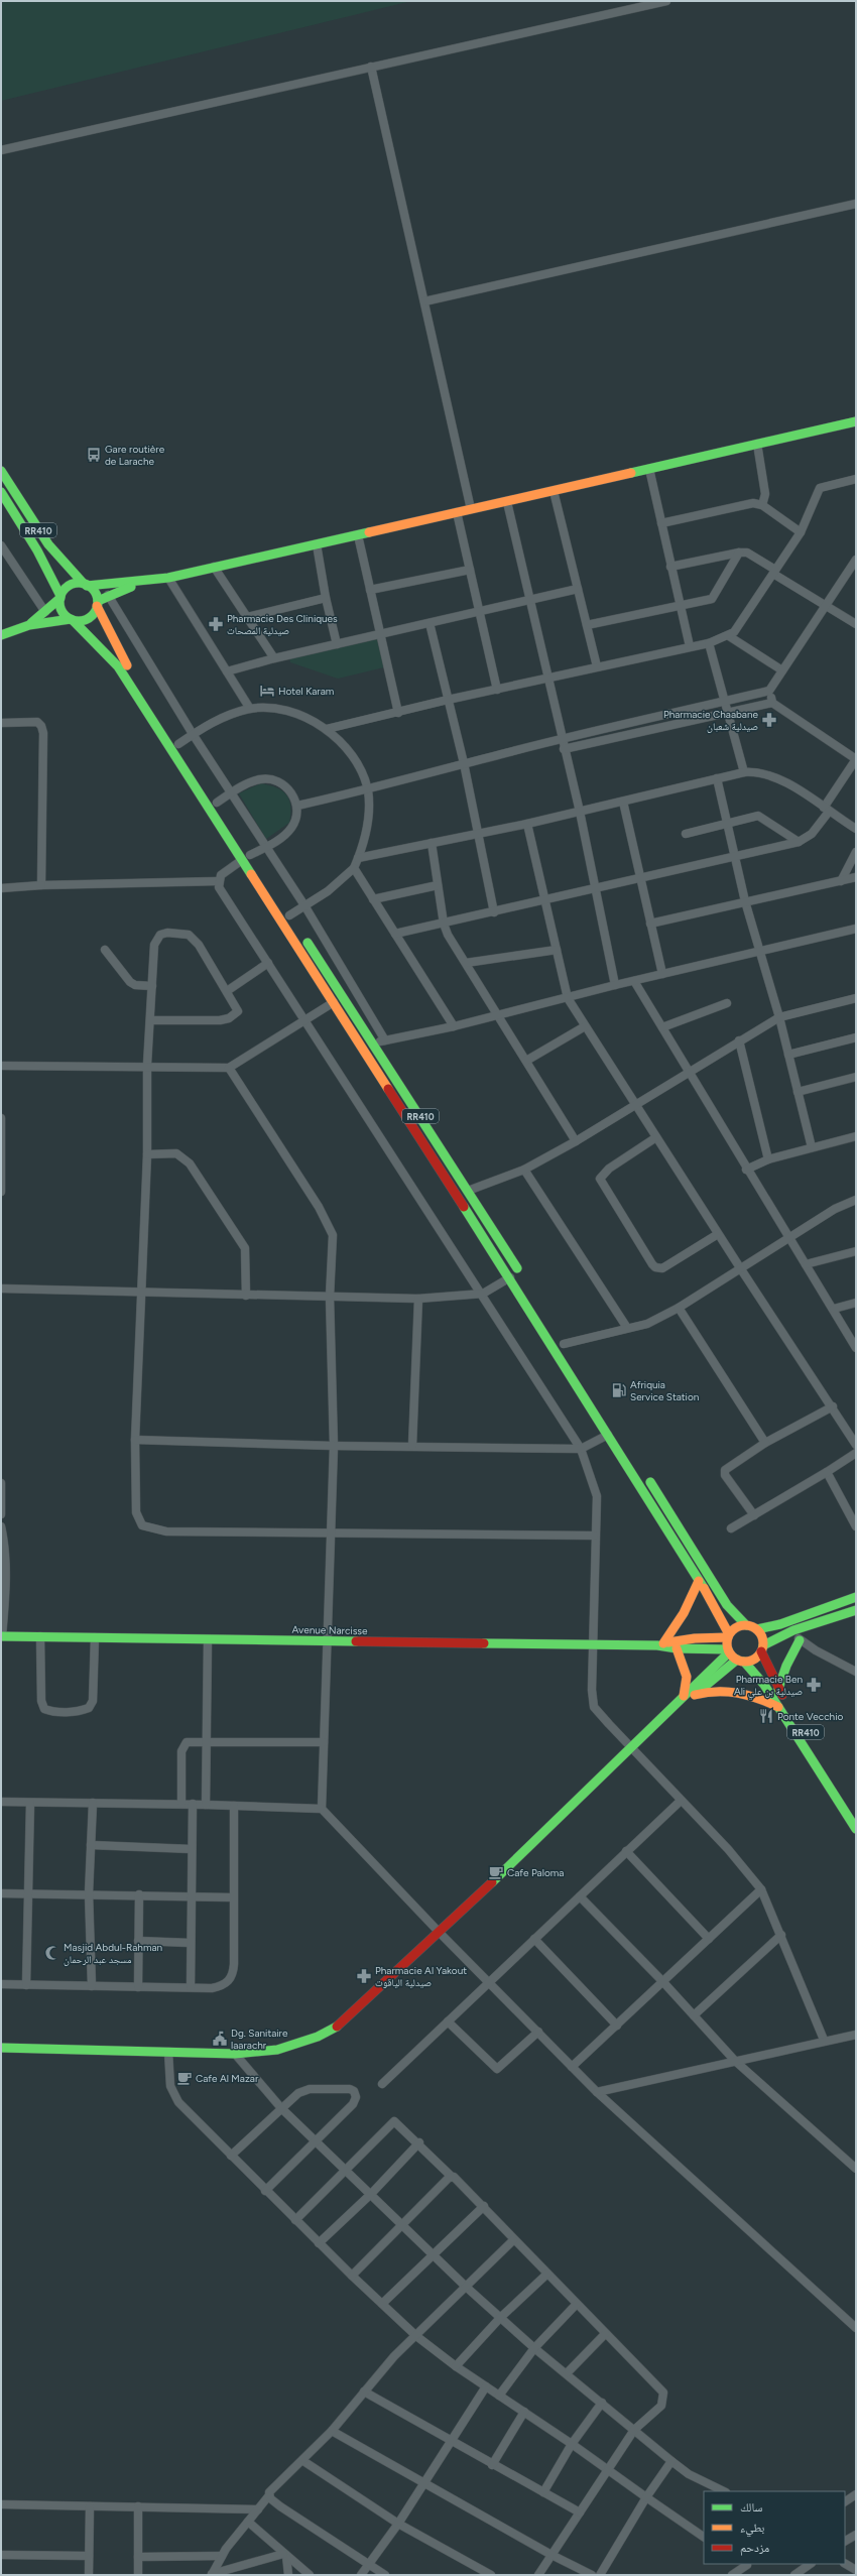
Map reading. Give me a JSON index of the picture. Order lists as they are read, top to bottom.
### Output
{
  "streets": {
    "main road": ["RR410", "Avenue Narcisse"]
  },
  "crossings": [
    ["RR410", "Avenue Narcisse"]
  ],
  "places": {
    "bus stop": ["Gare routière de Larache"],
    "pharmacy": [
      "Pharmacie Des Cliniques صيدلية المصحات",
      "Pharmacie Chaabane صيدلية شعبان",
      "Pharmacie Ben Ali صيدلية بن علي",
      "Pharmacie Al Yakout صيدلية الياقوت"
    ],
    "hotel": ["Hotel Karam"],
    "fuel station": ["Afriquia Service Station"],
    "restaurant": ["Ponte Vecchio"],
    "cafe": ["Cafe Paloma", "Cafe Al Mazar"],
    "mosque": ["Masjid Abdul-Rahman مسجد عبد الرحمان"],
    "public building": ["Dg. Sanitaire laarachr"]
  },
  "legend": ["سالك", "بطيء", "مزدحم"]
}
